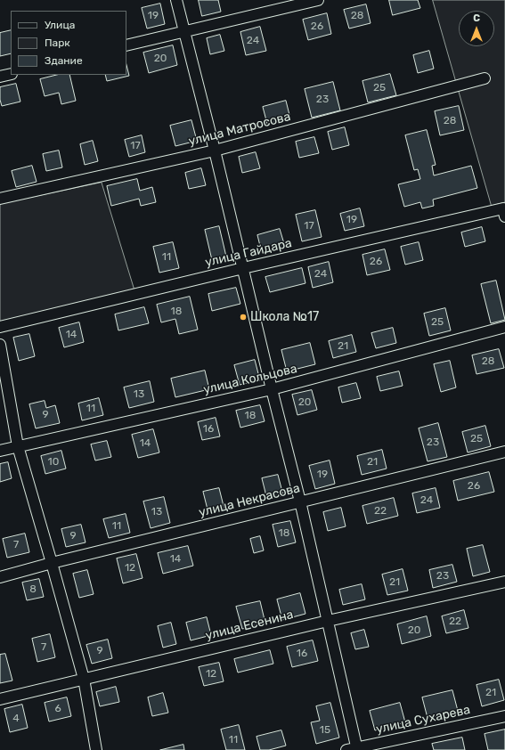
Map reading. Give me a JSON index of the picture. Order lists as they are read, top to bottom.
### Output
{
  "streets": {
    "street": [
      "улица Матросова",
      "улица Гайдара",
      "улица Кольцова",
      "улица Некрасова",
      "улица Есенина",
      "улица Сухарева"
    ]
  },
  "places": ["Школа №17"],
  "house_numbers": [
    "19",
    "28",
    "26",
    "24",
    "20",
    "25",
    "23",
    "28",
    "17",
    "19",
    "17",
    "11",
    "26",
    "24",
    "18",
    "25",
    "14",
    "21",
    "28",
    "13",
    "20",
    "11",
    "9",
    "18",
    "16",
    "25",
    "23",
    "14",
    "10",
    "21",
    "19",
    "26",
    "24",
    "22",
    "13",
    "11",
    "18",
    "9",
    "7",
    "14",
    "12",
    "23",
    "21",
    "8",
    "22",
    "20",
    "7",
    "9",
    "16",
    "12",
    "21",
    "6",
    "4",
    "15",
    "11"
  ],
  "legend": ["Улица", "Парк", "Здание"],
  "north": "top"
}
